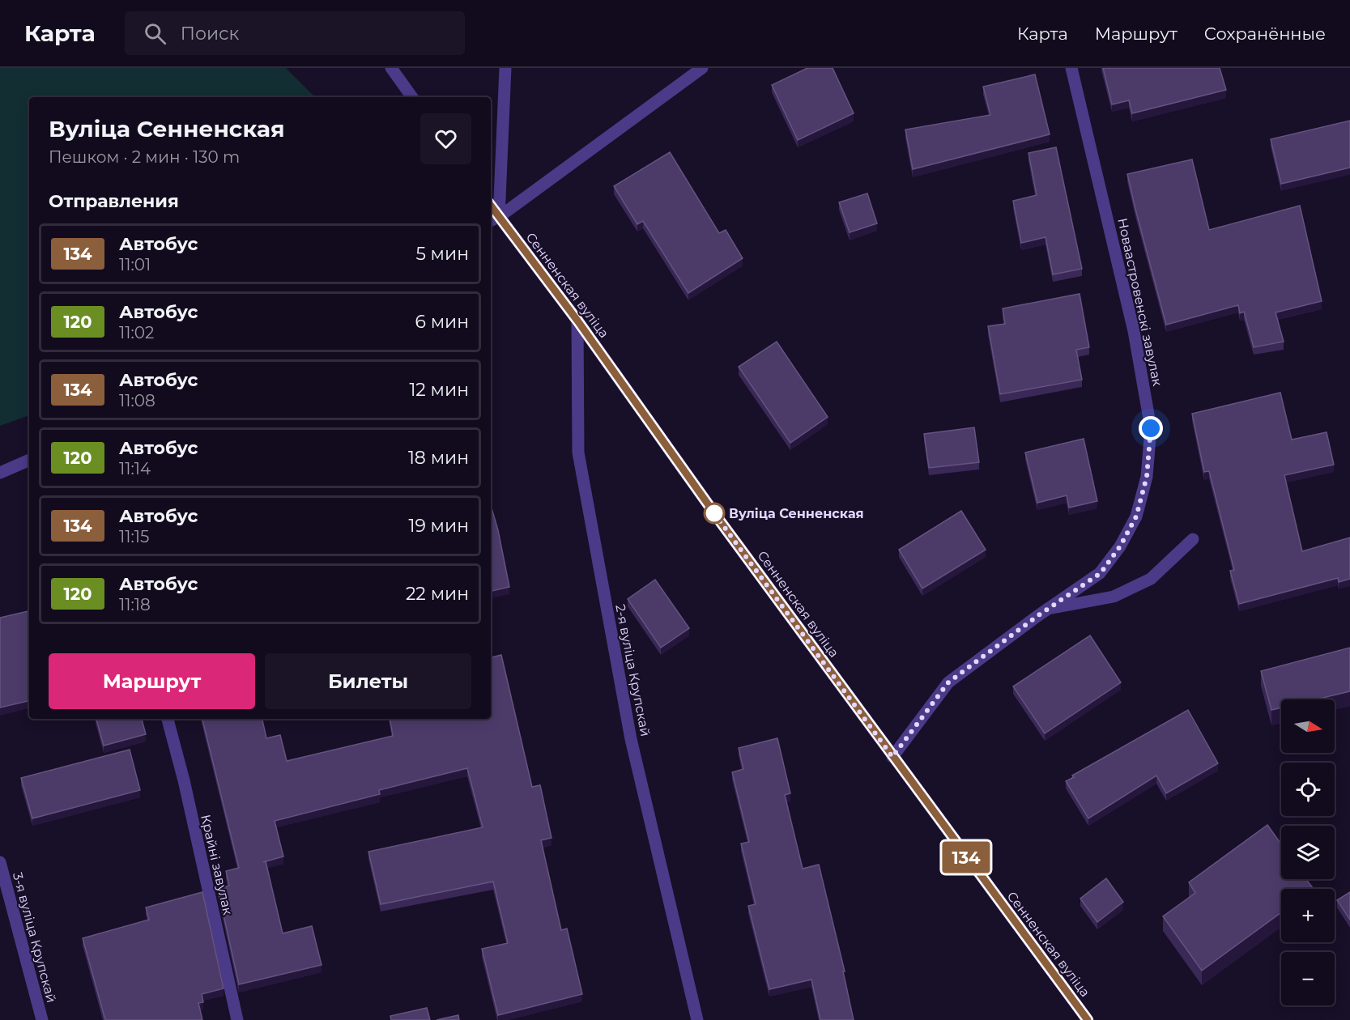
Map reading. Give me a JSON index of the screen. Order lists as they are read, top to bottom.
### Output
{
  "streets": {
    "street": [
      "Сенненская вуліца",
      "Новаастровенскі завулак",
      "2-я вуліца Крупскай",
      "Крайні завулак",
      "3-я вуліца Крупскай"
    ]
  },
  "crossings": [
    ["Сенненская вуліца", "Новаастровенскі завулак"],
    ["Сенненская вуліца", "2-я вуліца Крупскай"]
  ],
  "places": ["Вуліца Сенненская"],
  "lines": ["bus line 134"],
  "north": "right",
  "page": {
    "header": "Карта",
    "search": "Поиск",
    "nav": ["Карта", "Маршрут", "Сохранённые"],
    "on_map": "134",
    "heading": [
      ["Вуліца Сенненская", "Пешком · 2 мин · 130 m"],
      "Отправления"
    ],
    "list": [
      {
        "mark": "134",
        "name": "Автобус",
        "note": "11:01",
        "value": "5 мин"
      },
      {
        "mark": "120",
        "name": "Автобус",
        "note": "11:02",
        "value": "6 мин"
      },
      {
        "mark": "134",
        "name": "Автобус",
        "note": "11:08",
        "value": "12 мин"
      },
      {
        "mark": "120",
        "name": "Автобус",
        "note": "11:14",
        "value": "18 мин"
      },
      {
        "mark": "134",
        "name": "Автобус",
        "note": "11:15",
        "value": "19 мин"
      },
      {
        "mark": "120",
        "name": "Автобус",
        "note": "11:18",
        "value": "22 мин"
      }
    ],
    "buttons": ["Маршрут", "Билеты"],
    "map_buttons": ["+", "−"]
  }
}
